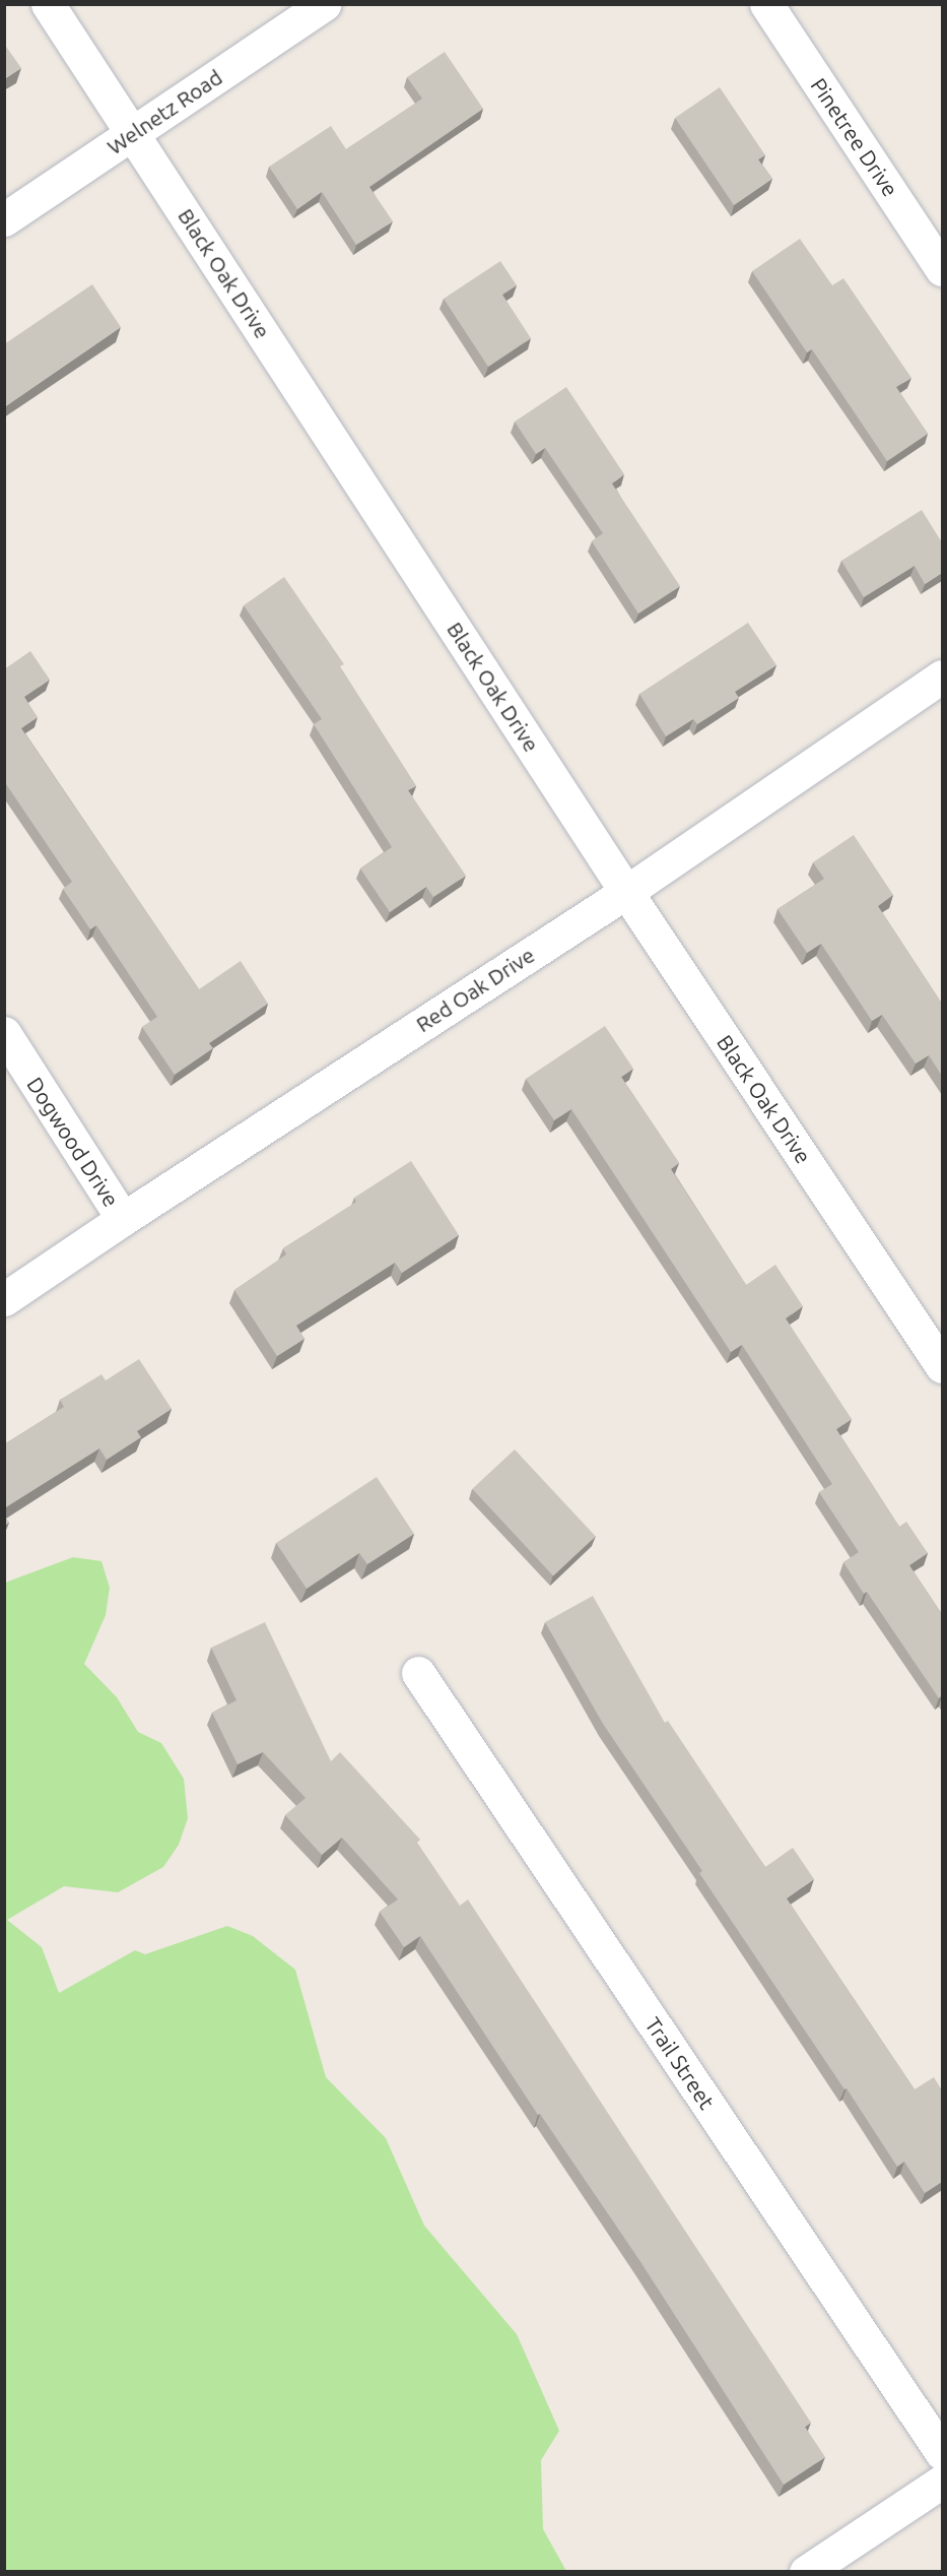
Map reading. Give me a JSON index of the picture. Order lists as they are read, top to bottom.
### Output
{
  "streets": {
    "street": [
      "Welnetz Road",
      "Pinetree Drive",
      "Black Oak Drive",
      "Red Oak Drive",
      "Dogwood Drive",
      "Trail Street"
    ]
  },
  "crossings": [
    ["Welnetz Road", "Black Oak Drive"],
    ["Black Oak Drive", "Red Oak Drive"],
    ["Red Oak Drive", "Dogwood Drive"]
  ]
}
